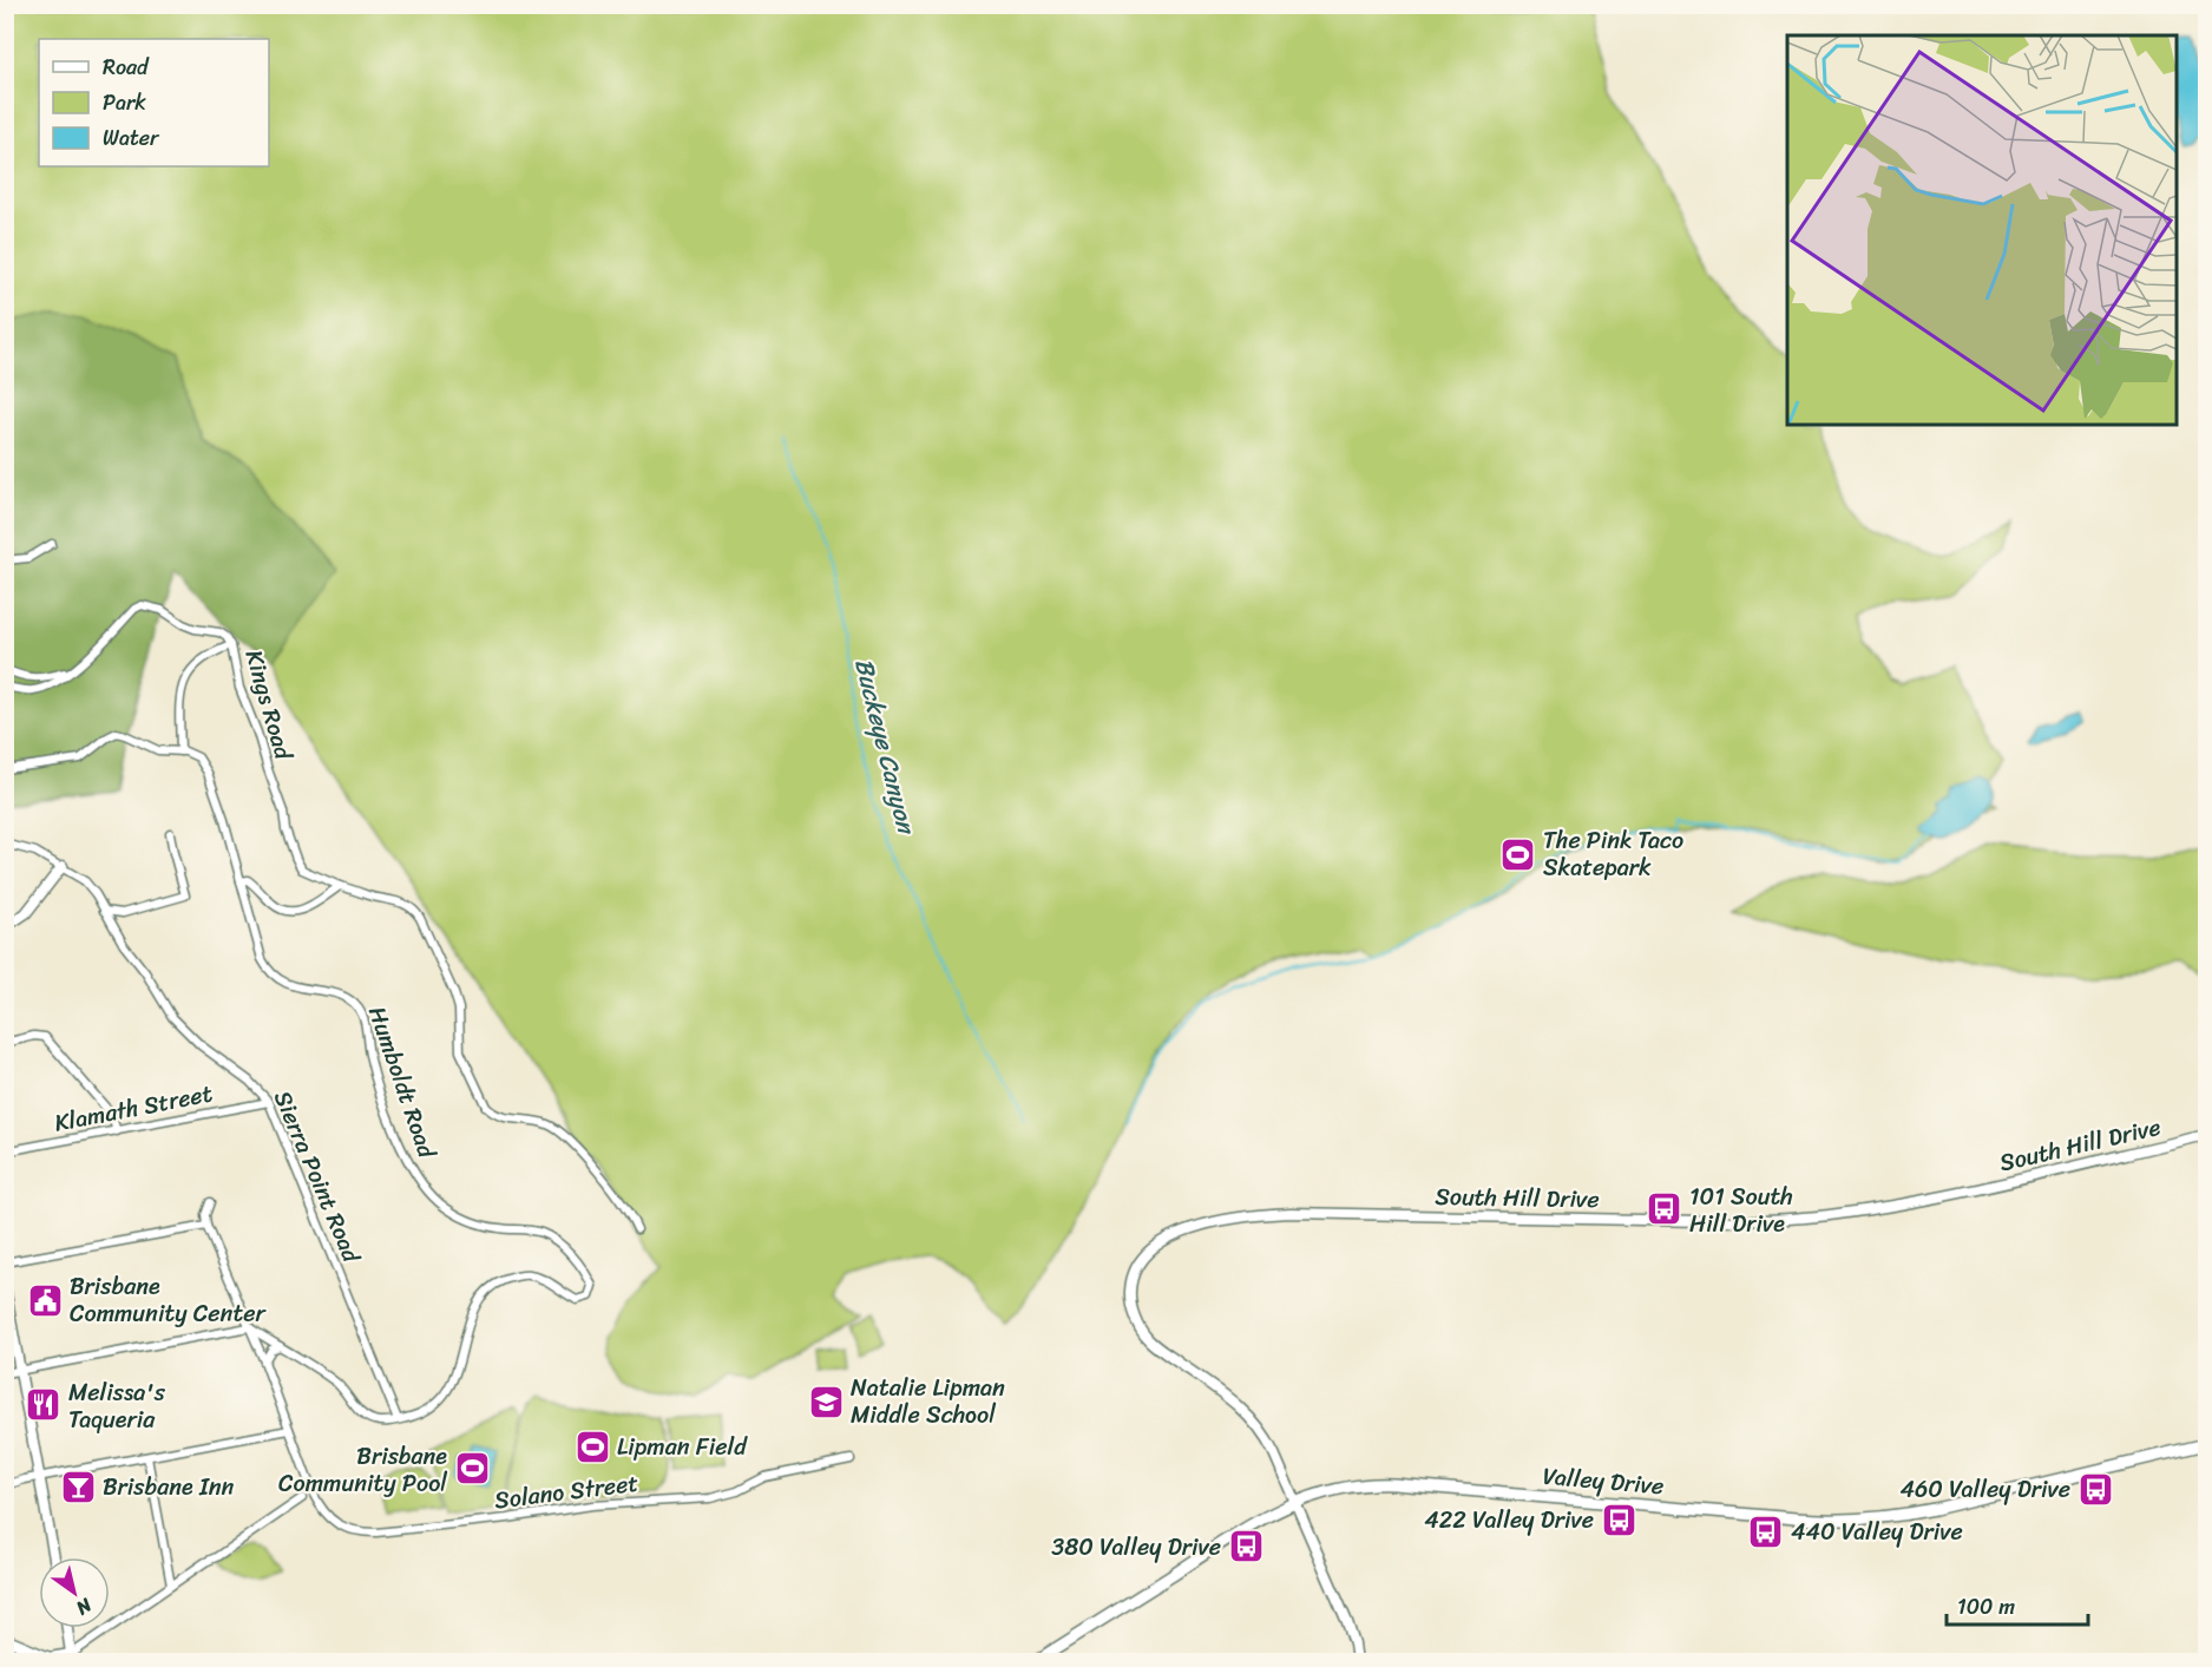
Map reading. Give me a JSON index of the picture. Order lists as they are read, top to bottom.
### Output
{
  "streets": {
    "main road": ["Valley Drive"],
    "street": [
      "Kings Road",
      "Humboldt Road",
      "Klamath Street",
      "South Hill Drive",
      "Sierra Point Road",
      "Solano Street"
    ]
  },
  "crossings": [
    ["Humboldt Road", "Sierra Point Road"],
    ["Humboldt Road", "Solano Street"],
    ["Klamath Street", "Sierra Point Road"],
    ["South Hill Drive", "Valley Drive"]
  ],
  "water": ["Buckeye Canyon"],
  "places": {
    "sports": ["The Pink Taco Skatepark", "Lipman Field", "Brisbane Community Pool"],
    "bus stop": [
      "101 South Hill Drive",
      "460 Valley Drive",
      "422 Valley Drive",
      "440 Valley Drive",
      "380 Valley Drive"
    ],
    "public building": ["Brisbane Community Center"],
    "school or university": ["Natalie Lipman Middle School"],
    "restaurant": ["Melissa's Taqueria"],
    "bar": ["Brisbane Inn"]
  },
  "legend": ["Road", "Park", "Water"],
  "scale_bar": "100 m",
  "north": "bottom right"
}
